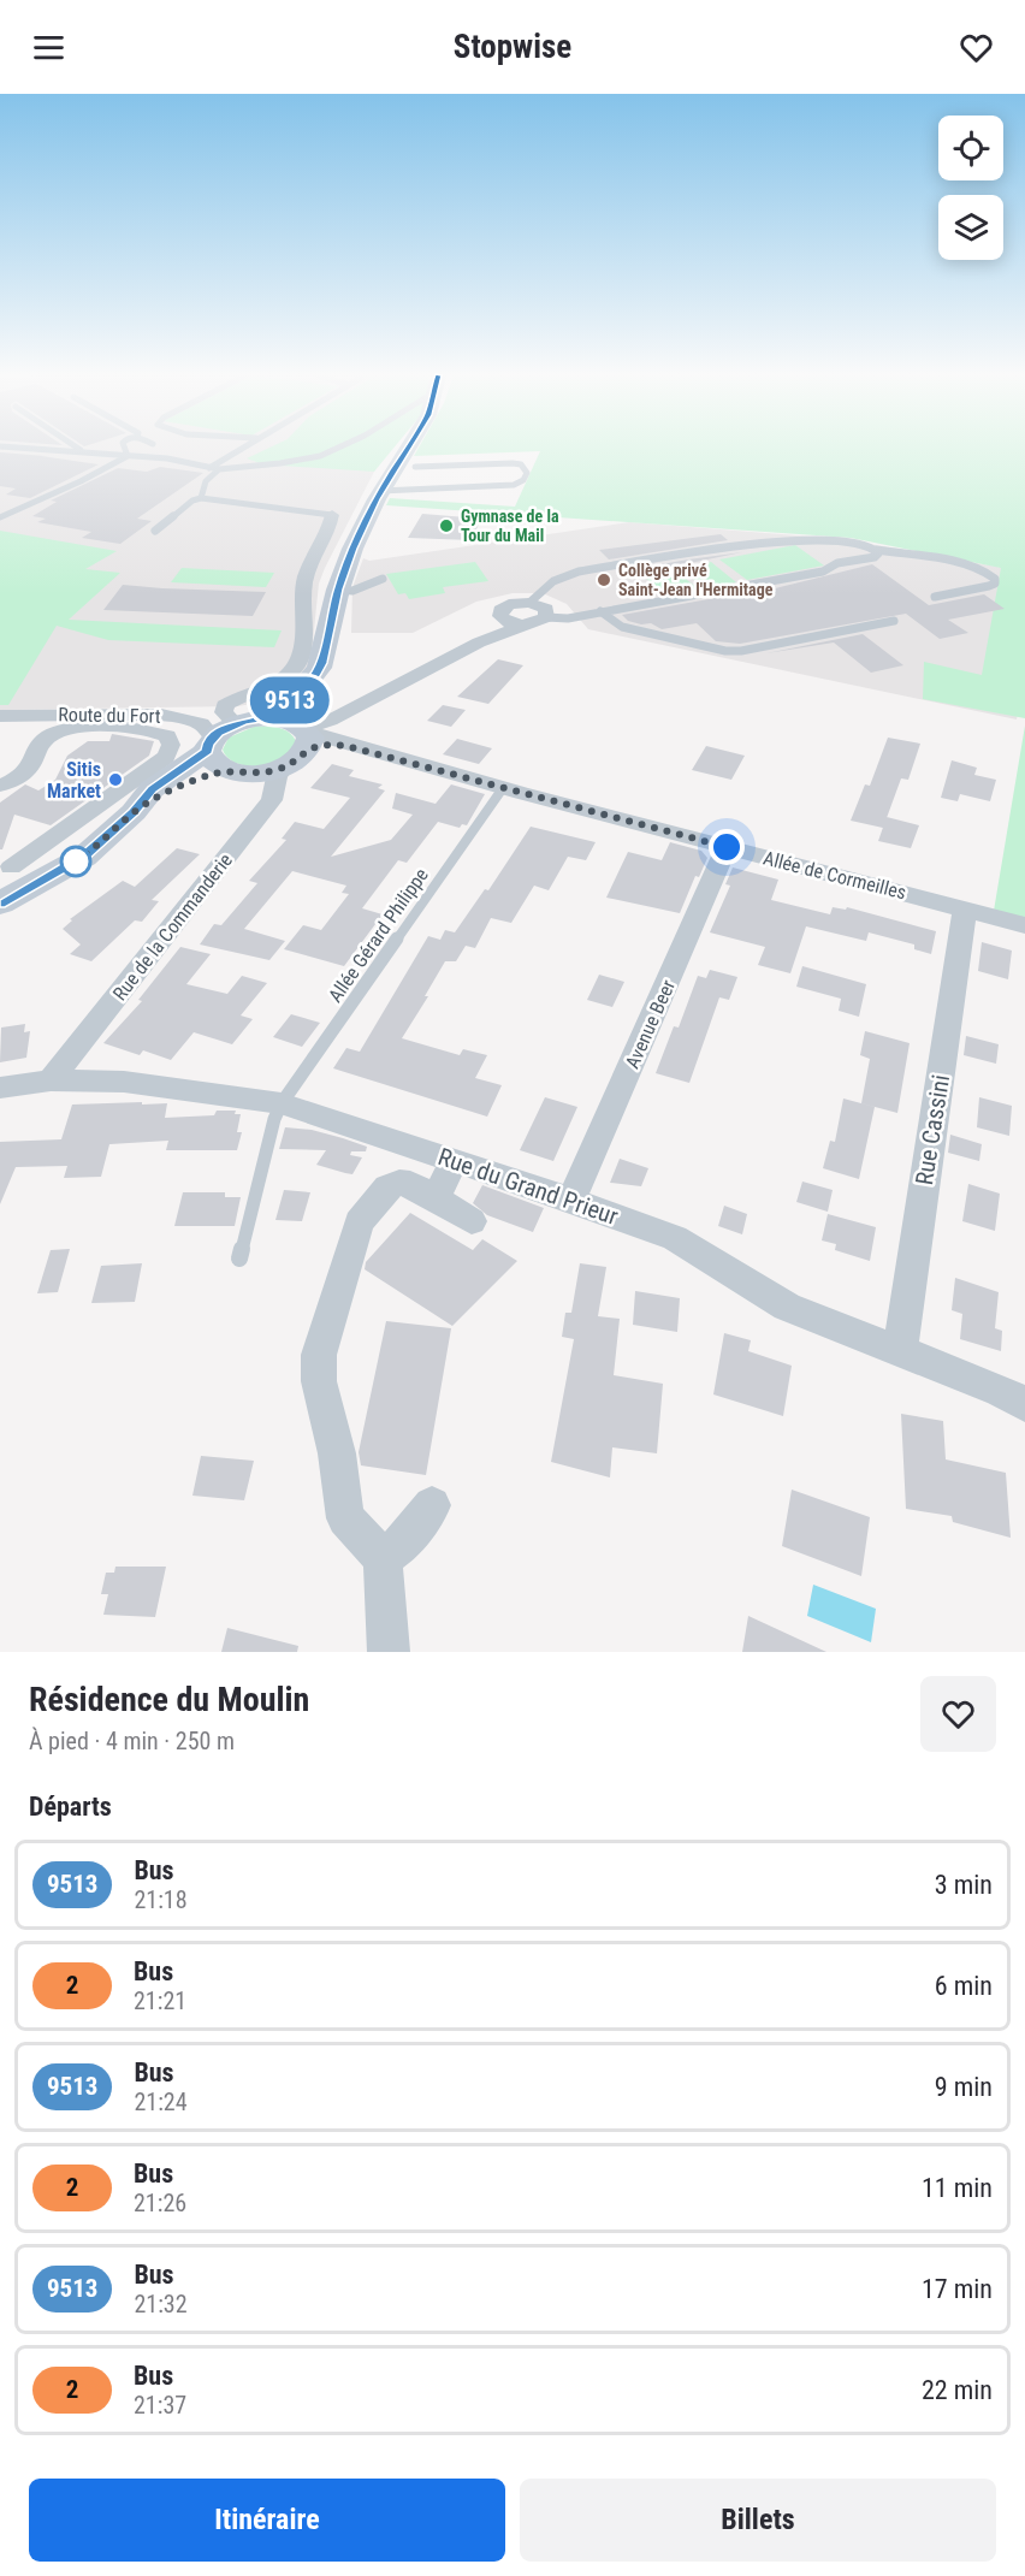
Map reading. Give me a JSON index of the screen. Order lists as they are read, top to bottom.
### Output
{
  "streets": {
    "street": [
      "Route du Fort",
      "Allée de Cormeilles",
      "Rue de la Commanderie",
      "Avenue Beer",
      "Rue Cassini",
      "Rue du Grand Prieur"
    ],
    "lane": ["Allée Gérard Philippe"]
  },
  "crossings": [
    ["Allée de Cormeilles", "Allée Gérard Philippe"],
    ["Allée de Cormeilles", "Avenue Beer"],
    ["Allée de Cormeilles", "Rue Cassini"],
    ["Rue de la Commanderie", "Rue du Grand Prieur"],
    ["Allée Gérard Philippe", "Rue du Grand Prieur"],
    ["Avenue Beer", "Rue du Grand Prieur"],
    ["Rue Cassini", "Rue du Grand Prieur"]
  ],
  "places": ["Gymnase de la Tour du Mail", "Collège privé Saint-Jean l'Hermitage", "Sitis Market"],
  "lines": ["bus line 9513"],
  "page": {
    "header": "Stopwise",
    "on_map": "9513",
    "heading": [
      ["Résidence du Moulin", "À pied · 4 min · 250 m"],
      "Départs"
    ],
    "list": [
      {
        "mark": "9513",
        "name": "Bus",
        "note": "21:18",
        "value": "3 min"
      },
      {
        "mark": "2",
        "name": "Bus",
        "note": "21:21",
        "value": "6 min"
      },
      {
        "mark": "9513",
        "name": "Bus",
        "note": "21:24",
        "value": "9 min"
      },
      {
        "mark": "2",
        "name": "Bus",
        "note": "21:26",
        "value": "11 min"
      },
      {
        "mark": "9513",
        "name": "Bus",
        "note": "21:32",
        "value": "17 min"
      },
      {
        "mark": "2",
        "name": "Bus",
        "note": "21:37",
        "value": "22 min"
      }
    ],
    "buttons": ["Itinéraire", "Billets"]
  }
}
